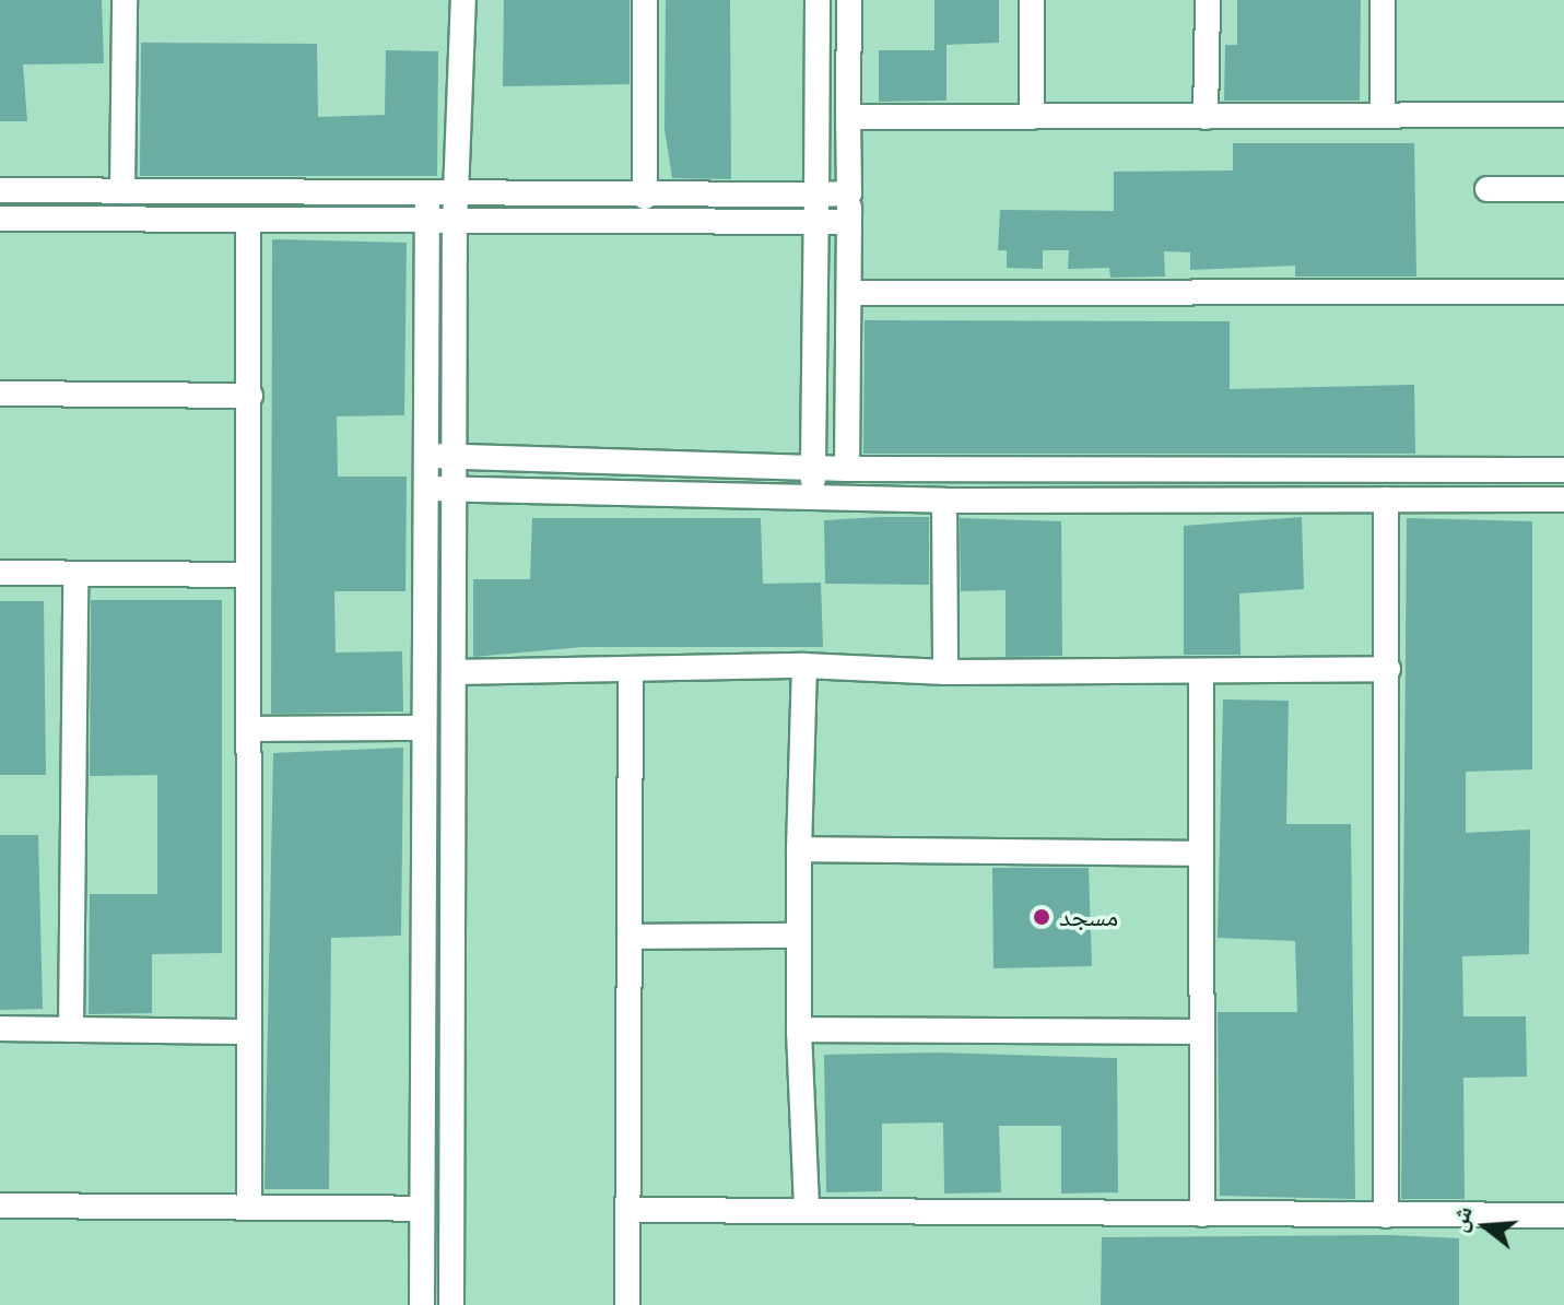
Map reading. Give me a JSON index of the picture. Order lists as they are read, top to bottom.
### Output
{
  "places": ["مسجد"],
  "north": "left"
}
